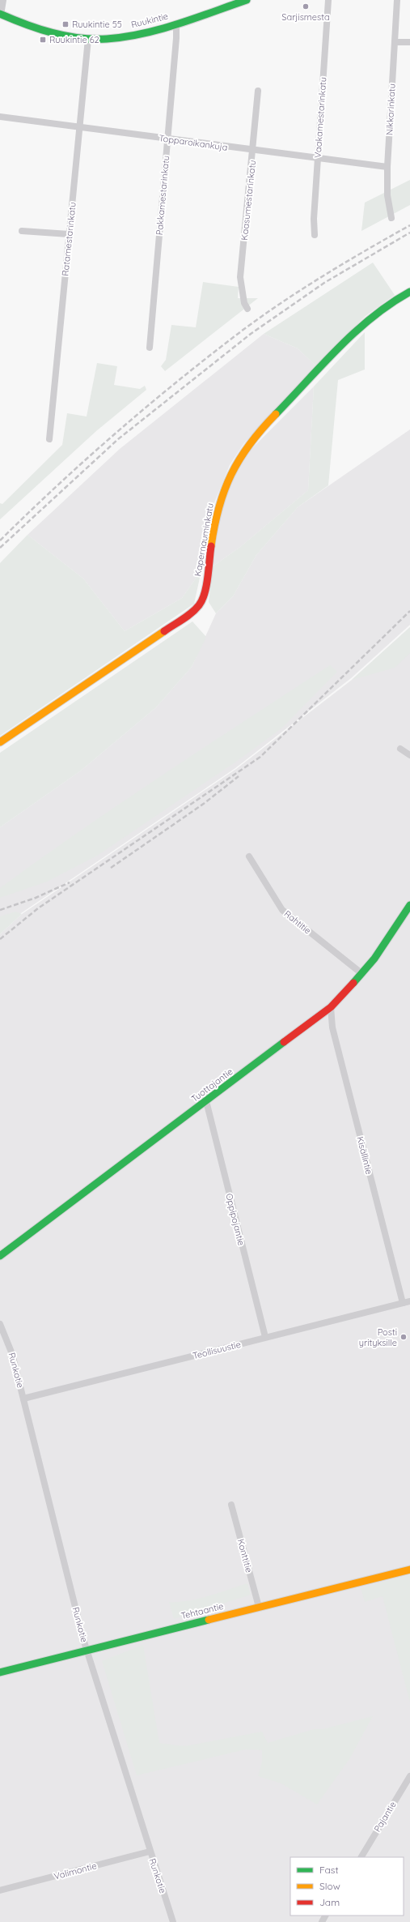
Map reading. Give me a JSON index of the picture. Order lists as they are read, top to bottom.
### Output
{
  "streets": {
    "street": [
      "Ruukintie",
      "Nikkarinkatu",
      "Vaakamestarinkatu",
      "Topparoikankuja",
      "Pakkamestarinkatu",
      "Kaasumestarinkatu",
      "Ratamestarinkatu",
      "Kapernauminkatu",
      "Rahtitie",
      "Tuottajantie",
      "Kisällintie",
      "Oppipojantie",
      "Teollisuustie",
      "Runkotie",
      "Konttitie",
      "Tehtaantie",
      "Pajantie",
      "Valimontie"
    ]
  },
  "crossings": [
    ["Ruukintie", "Pakkamestarinkatu"],
    ["Ruukintie", "Ratamestarinkatu"],
    ["Nikkarinkatu", "Topparoikankuja"],
    ["Vaakamestarinkatu", "Topparoikankuja"],
    ["Topparoikankuja", "Pakkamestarinkatu"],
    ["Topparoikankuja", "Kaasumestarinkatu"],
    ["Topparoikankuja", "Ratamestarinkatu"],
    ["Rahtitie", "Tuottajantie"],
    ["Tuottajantie", "Kisällintie"],
    ["Tuottajantie", "Oppipojantie"],
    ["Kisällintie", "Teollisuustie"],
    ["Oppipojantie", "Teollisuustie"],
    ["Teollisuustie", "Runkotie"],
    ["Runkotie", "Tehtaantie"],
    ["Runkotie", "Valimontie"],
    ["Konttitie", "Tehtaantie"]
  ],
  "places": {
    "other": ["Sarjismesta", "Posti yrityksille"],
    "transit": ["Ruukintie 55", "Ruukintie 62"]
  },
  "legend": ["Fast", "Slow", "Jam"]
}
